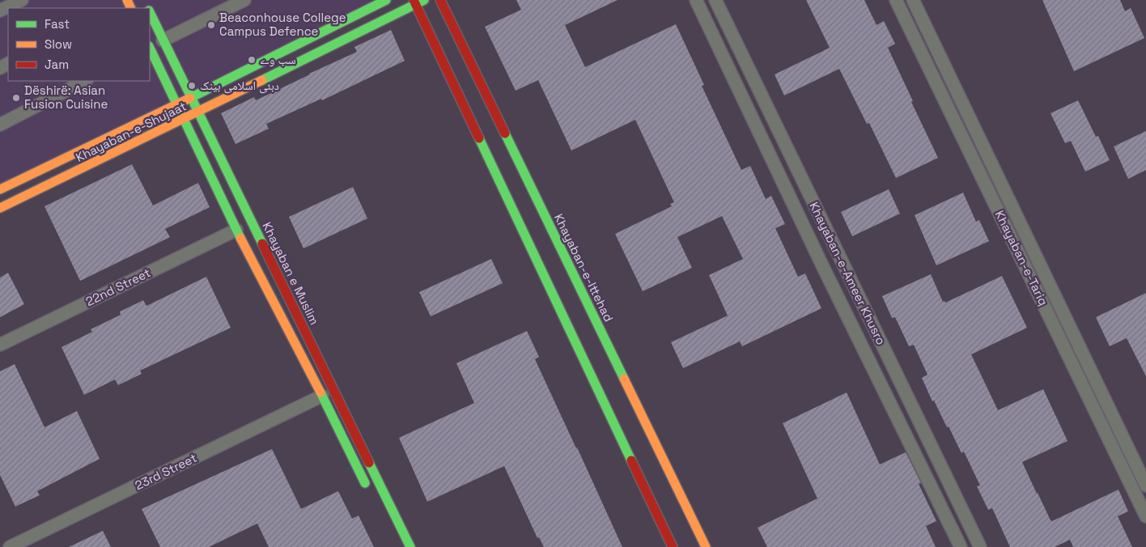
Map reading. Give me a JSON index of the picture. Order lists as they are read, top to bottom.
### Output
{
  "streets": {
    "main road": ["Khayaban-e-Shujaat", "Khayaban-e-Ittehad", "Khayaban e Muslim"],
    "street": [
      "Khayaban-e-Tariq",
      "Khayaban-e-Ameer Khusro",
      "22nd Street",
      "23rd Street"
    ]
  },
  "crossings": [
    ["Khayaban-e-Shujaat", "Khayaban e Muslim"]
  ],
  "places": [
    "Beaconhouse College Campus Defence",
    "سب وے",
    "دبئی اسلامی بینک",
    "Dëshirë: Asian Fusion Cuisine"
  ],
  "legend": ["Fast", "Slow", "Jam"]
}
